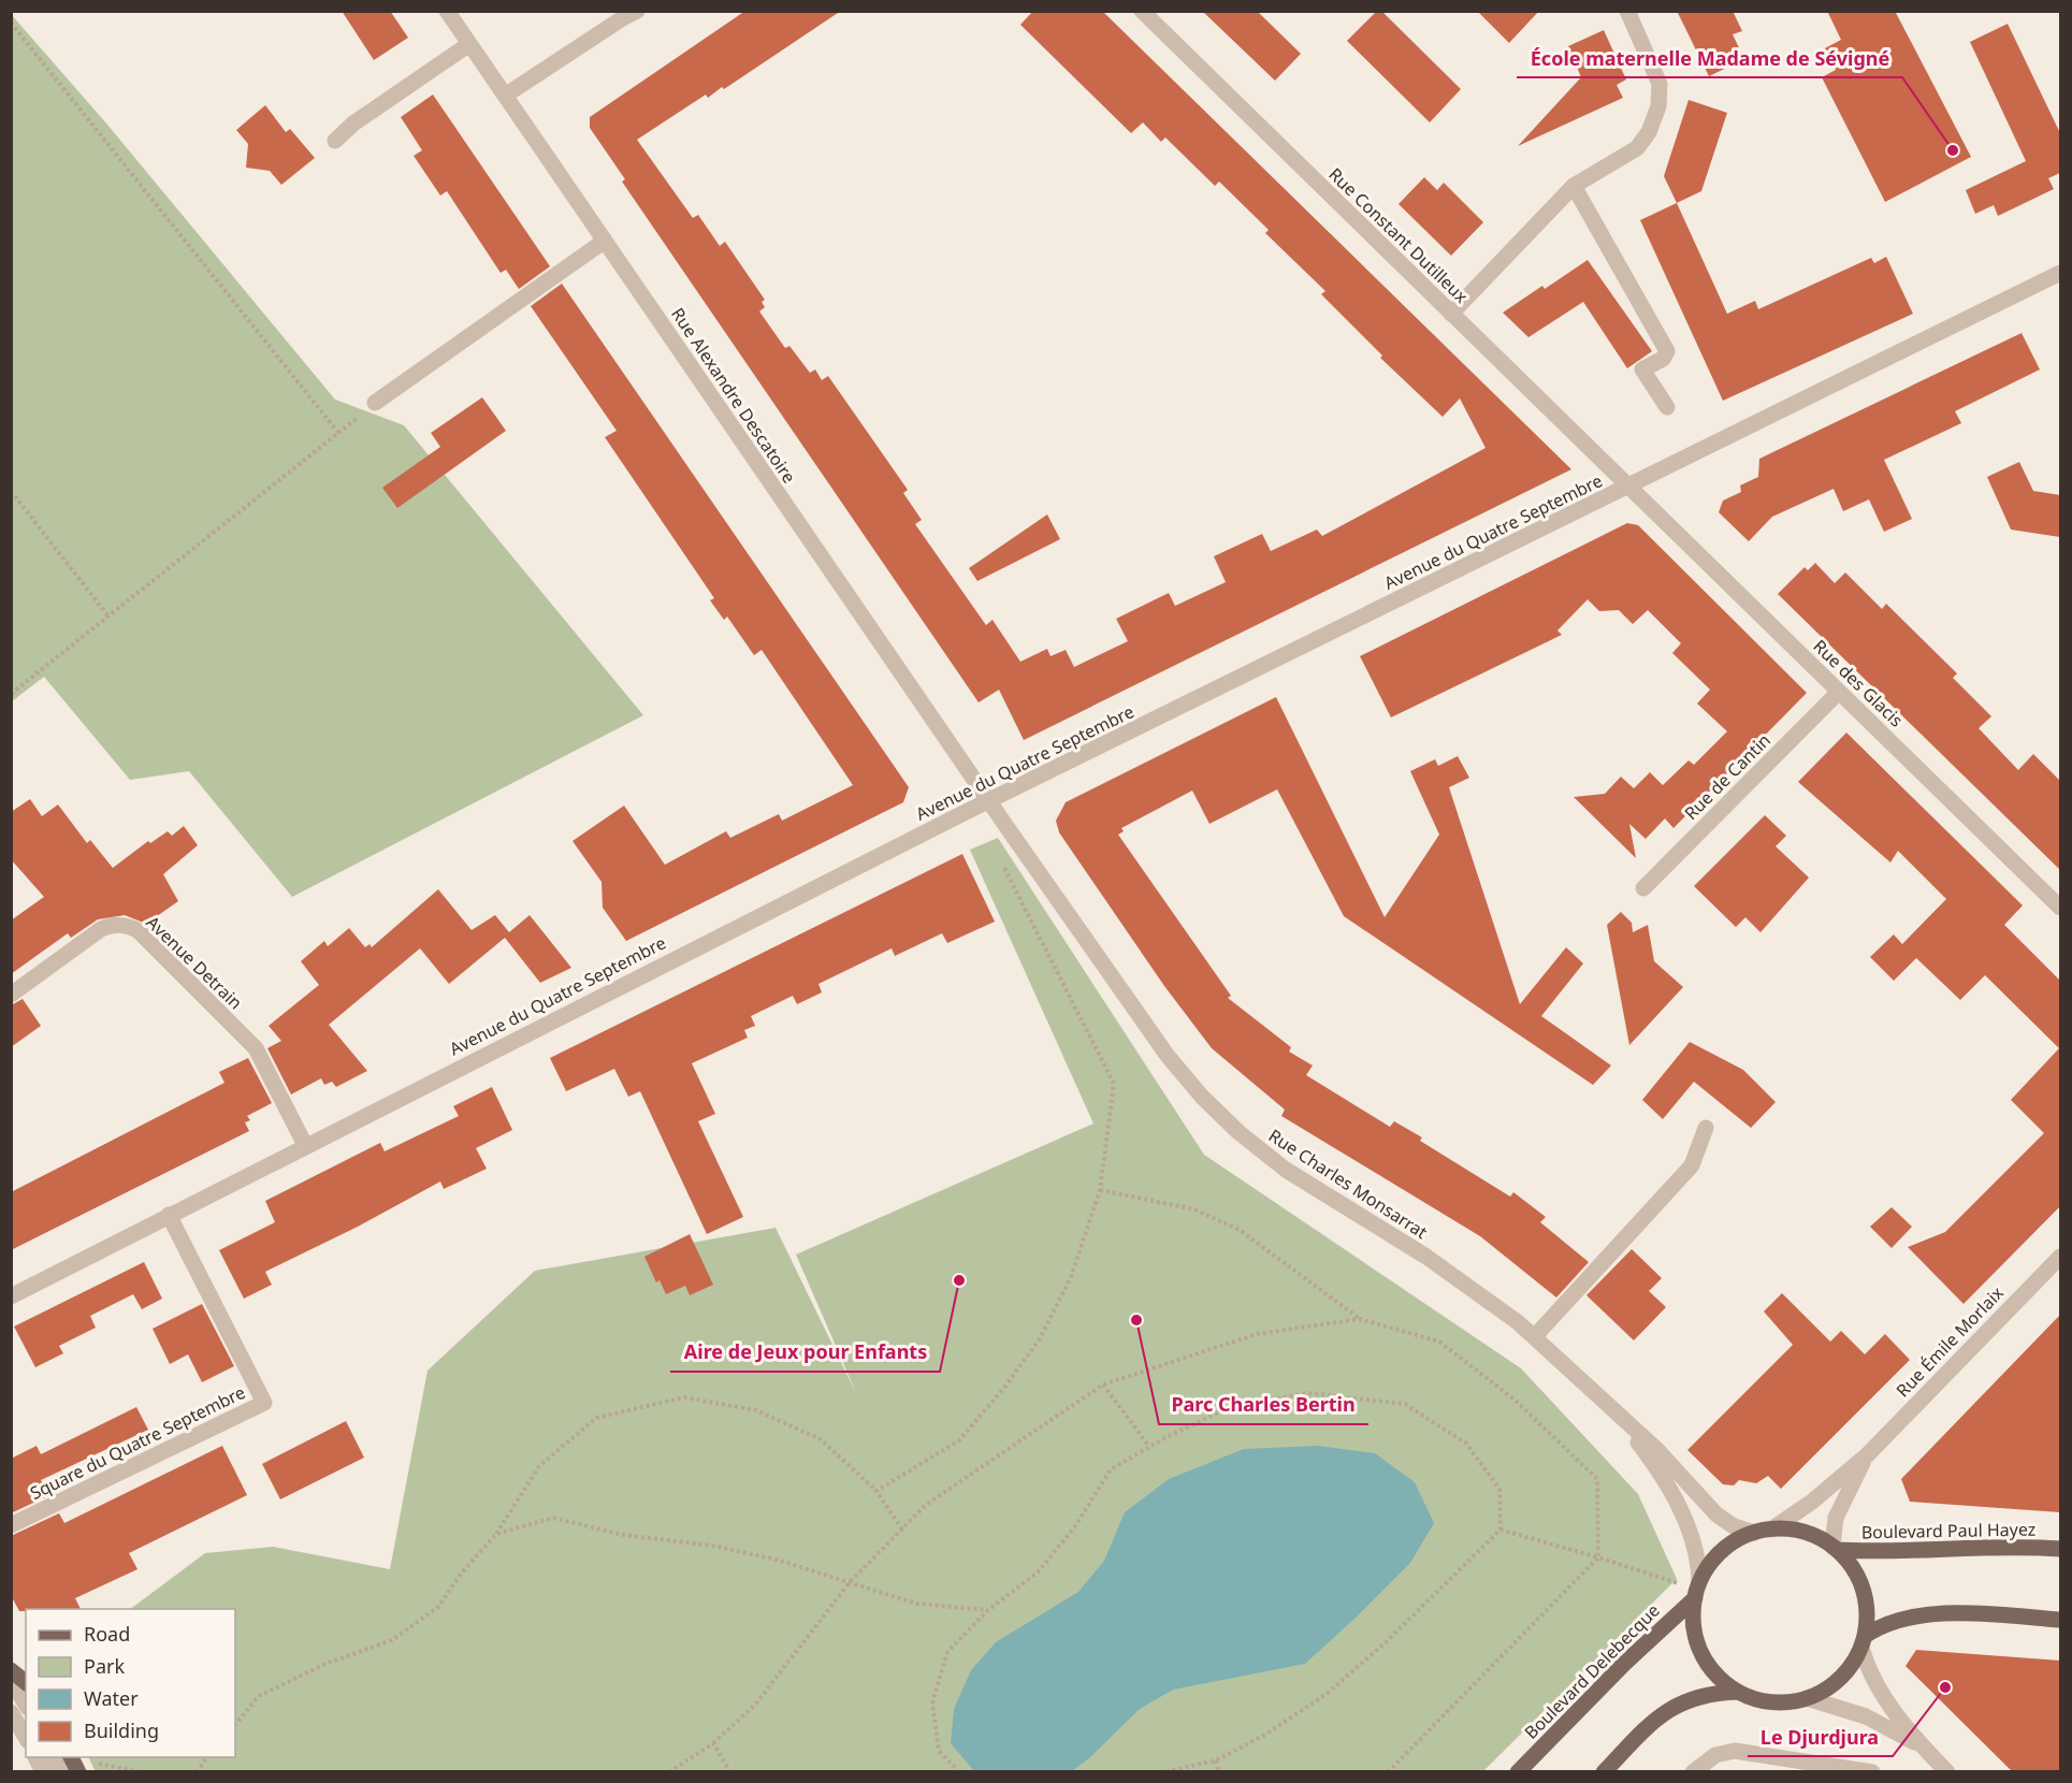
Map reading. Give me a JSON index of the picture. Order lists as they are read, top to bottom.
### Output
{
  "streets": {
    "main road": ["Boulevard Paul Hayez", "Boulevard Delebecque"],
    "street": [
      "Rue Constant Dutilleux",
      "Rue Alexandre Descatoire",
      "Avenue du Quatre Septembre",
      "Rue des Glacis",
      "Rue de Cantin",
      "Avenue Detrain",
      "Rue Charles Monsarrat",
      "Rue Émile Morlaix",
      "Square du Quatre Septembre"
    ]
  },
  "crossings": [
    ["Rue Constant Dutilleux", "Avenue du Quatre Septembre"],
    ["Rue Constant Dutilleux", "Rue des Glacis"],
    ["Rue Alexandre Descatoire", "Avenue du Quatre Septembre"],
    ["Rue Alexandre Descatoire", "Rue Charles Monsarrat"],
    ["Avenue du Quatre Septembre", "Rue des Glacis"],
    ["Avenue du Quatre Septembre", "Avenue Detrain"],
    ["Avenue du Quatre Septembre", "Rue Charles Monsarrat"],
    ["Avenue du Quatre Septembre", "Square du Quatre Septembre"],
    ["Rue des Glacis", "Rue de Cantin"],
    ["Rue Charles Monsarrat", "Rue Émile Morlaix"],
    ["Rue Charles Monsarrat", "Boulevard Paul Hayez"],
    ["Rue Charles Monsarrat", "Boulevard Delebecque"],
    ["Rue Émile Morlaix", "Boulevard Paul Hayez"],
    ["Rue Émile Morlaix", "Boulevard Delebecque"],
    ["Boulevard Paul Hayez", "Boulevard Delebecque"]
  ],
  "places": [
    "École maternelle Madame de Sévigné",
    "Aire de Jeux pour Enfants",
    "Parc Charles Bertin",
    "Le Djurdjura"
  ],
  "legend": [
    "Road",
    "Park",
    "Water",
    "Building"
  ]
}
